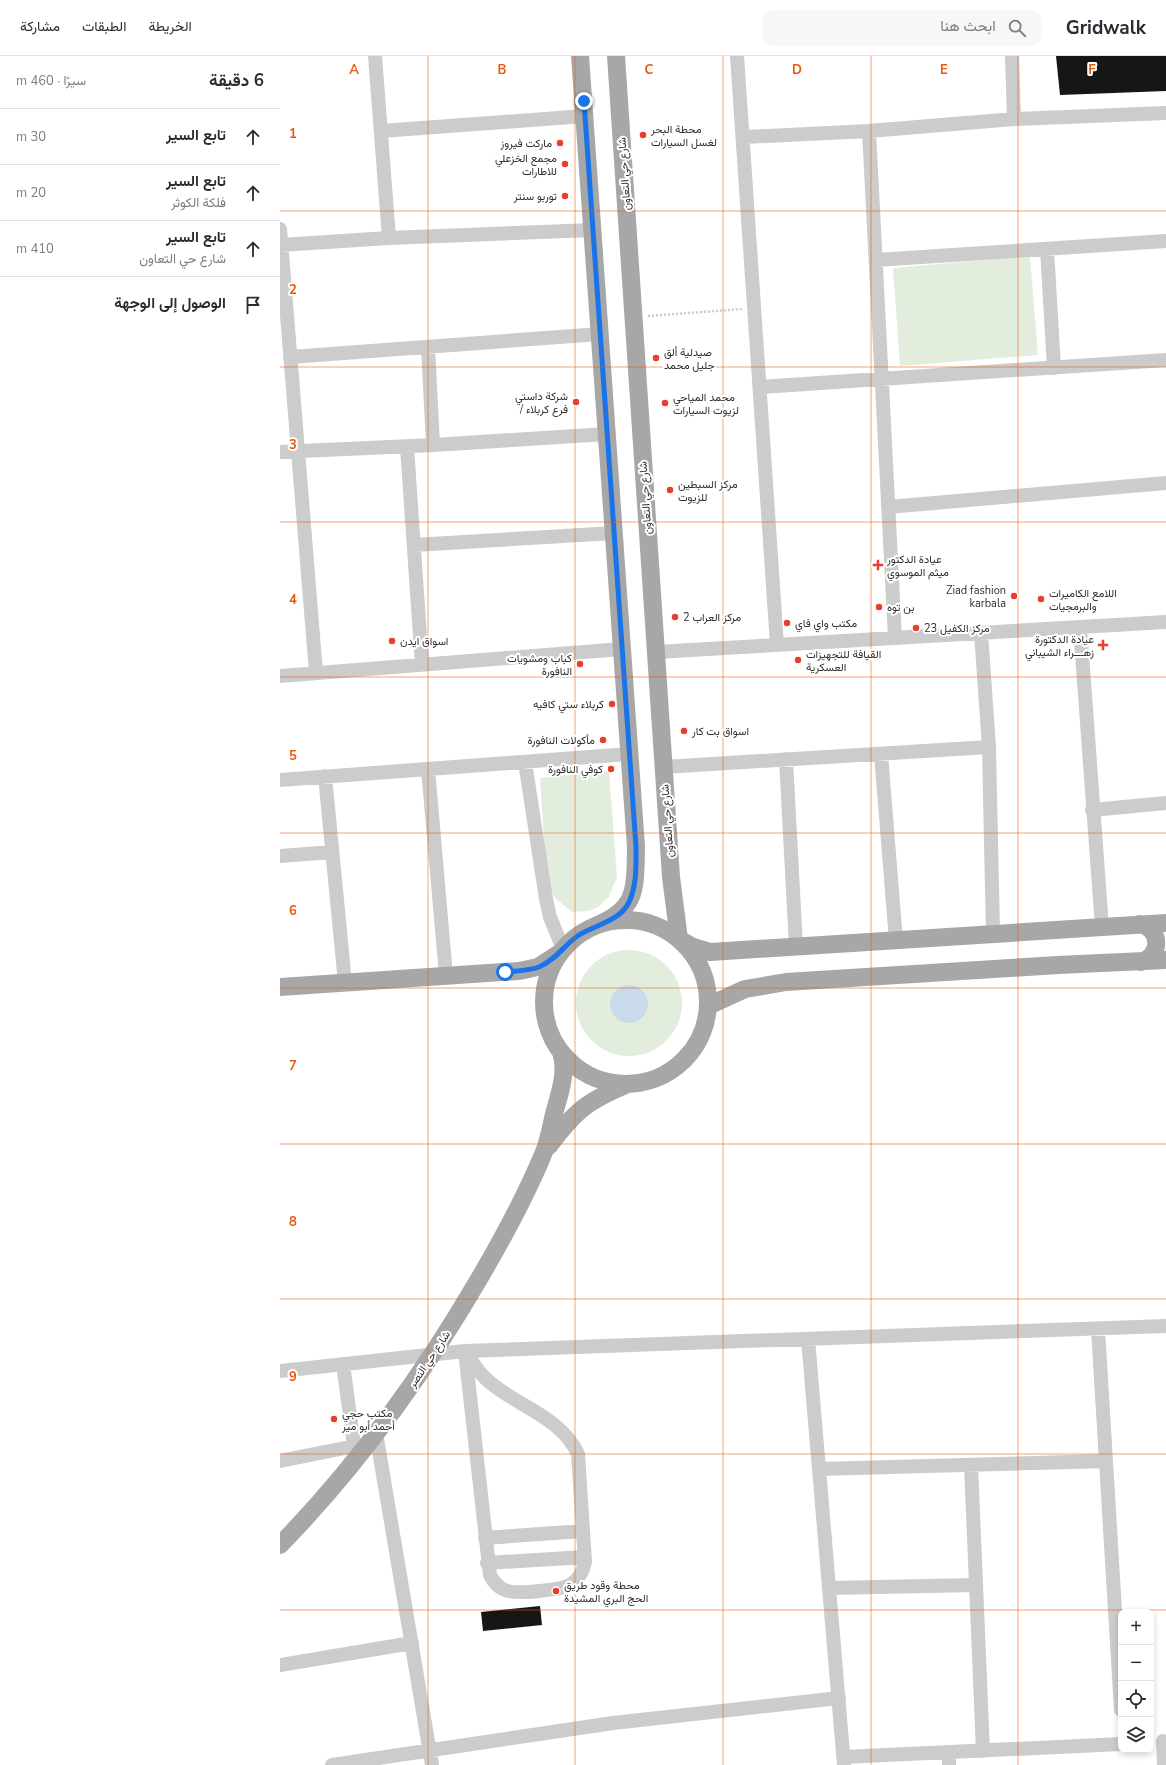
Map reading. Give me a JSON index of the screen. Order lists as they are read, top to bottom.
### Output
{
  "streets": {
    "main road": ["شارع حي التعاون", "شارع حي النصر"]
  },
  "places": {
    "other": [
      "محطة البحر لغسل السيارات",
      "ماركت فيروز",
      "مجمع الخزعلي للاطارات",
      "توربو سنتر",
      "صيدلية ألق جليل محمد",
      "شركة داستي / فرع كربلاء",
      "محمد المياحي لزيوت السيارات",
      "مركز السبطين للزيوت",
      "Ziad fashion karbala",
      "اللامع الكاميرات والبرمجيات",
      "بن توه",
      "مركز العراب 2",
      "مكتب واي فاي",
      "مركز الكفيل 23",
      "اسواق ايدن",
      "القيافة للتجهيزات العسكرية",
      "كباب ومشويات النافورة",
      "كربلاء ستي كافيه",
      "اسواق بت كار",
      "مأكولات النافورة",
      "كوفي النافورة",
      "مكتب حجي أحمد أبو مير",
      "محطة وقود طريق الحج البري المشيدة"
    ],
    "health": ["عيادة الدكتور ميثم الموسوي", "عيادة الدكتورة زهـــراء الشيباني"]
  },
  "page": {
    "header": "Gridwalk",
    "search": "ابحث هنا",
    "nav": ["الخريطة", "الطبقات", "مشاركة"],
    "heading": ["6 دقيقة", "سيرًا · 460 m"],
    "list": [
      ["تابع السير", "30 m"],
      ["تابع السير", "فلكة الكوثر", "20 m"],
      ["تابع السير", "شارع حي التعاون", "410 m"],
      "الوصول إلى الوجهة"
    ],
    "map_buttons": ["+", "−"]
  },
  "grid": {
    "columns": [
      "A",
      "B",
      "C",
      "D",
      "E",
      "F"
    ],
    "rows": [
      "1",
      "2",
      "3",
      "4",
      "5",
      "6",
      "7",
      "8",
      "9"
    ]
  }
}
